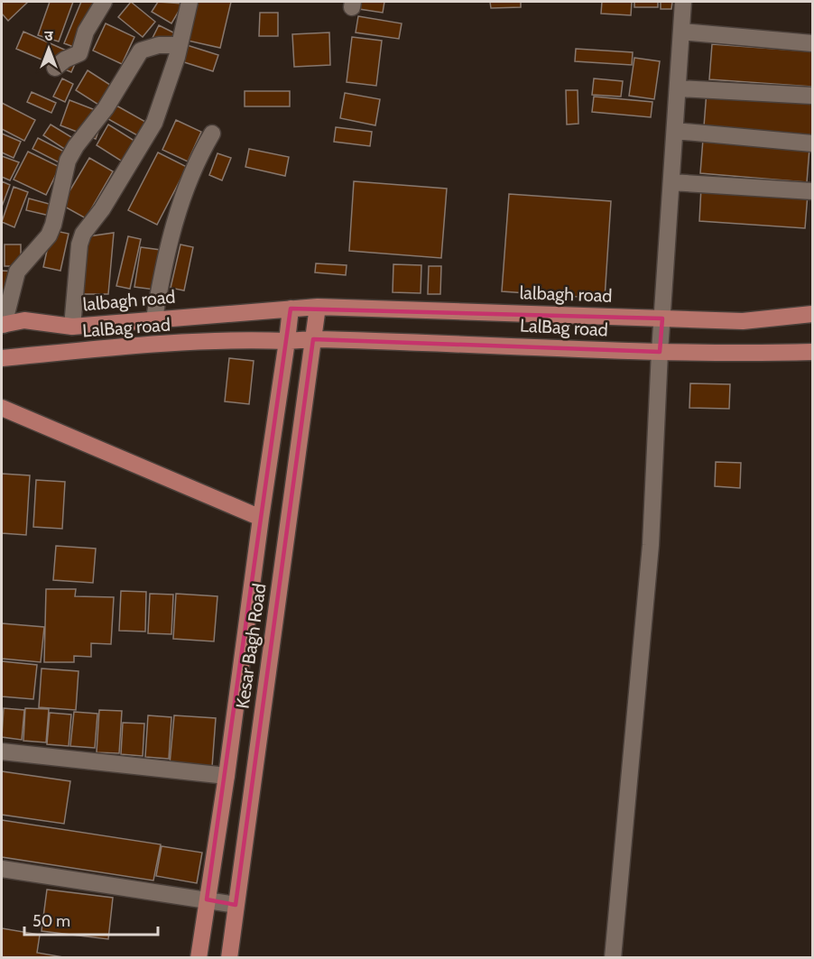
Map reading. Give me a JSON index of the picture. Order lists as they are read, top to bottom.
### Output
{
  "streets": {
    "main road": ["lalbagh road", "LalBag road", "Kesar Bagh Road"]
  },
  "crossings": [
    ["lalbagh road", "Kesar Bagh Road"],
    ["LalBag road", "Kesar Bagh Road"]
  ],
  "scale_bar": "50 m",
  "north": "top"
}
